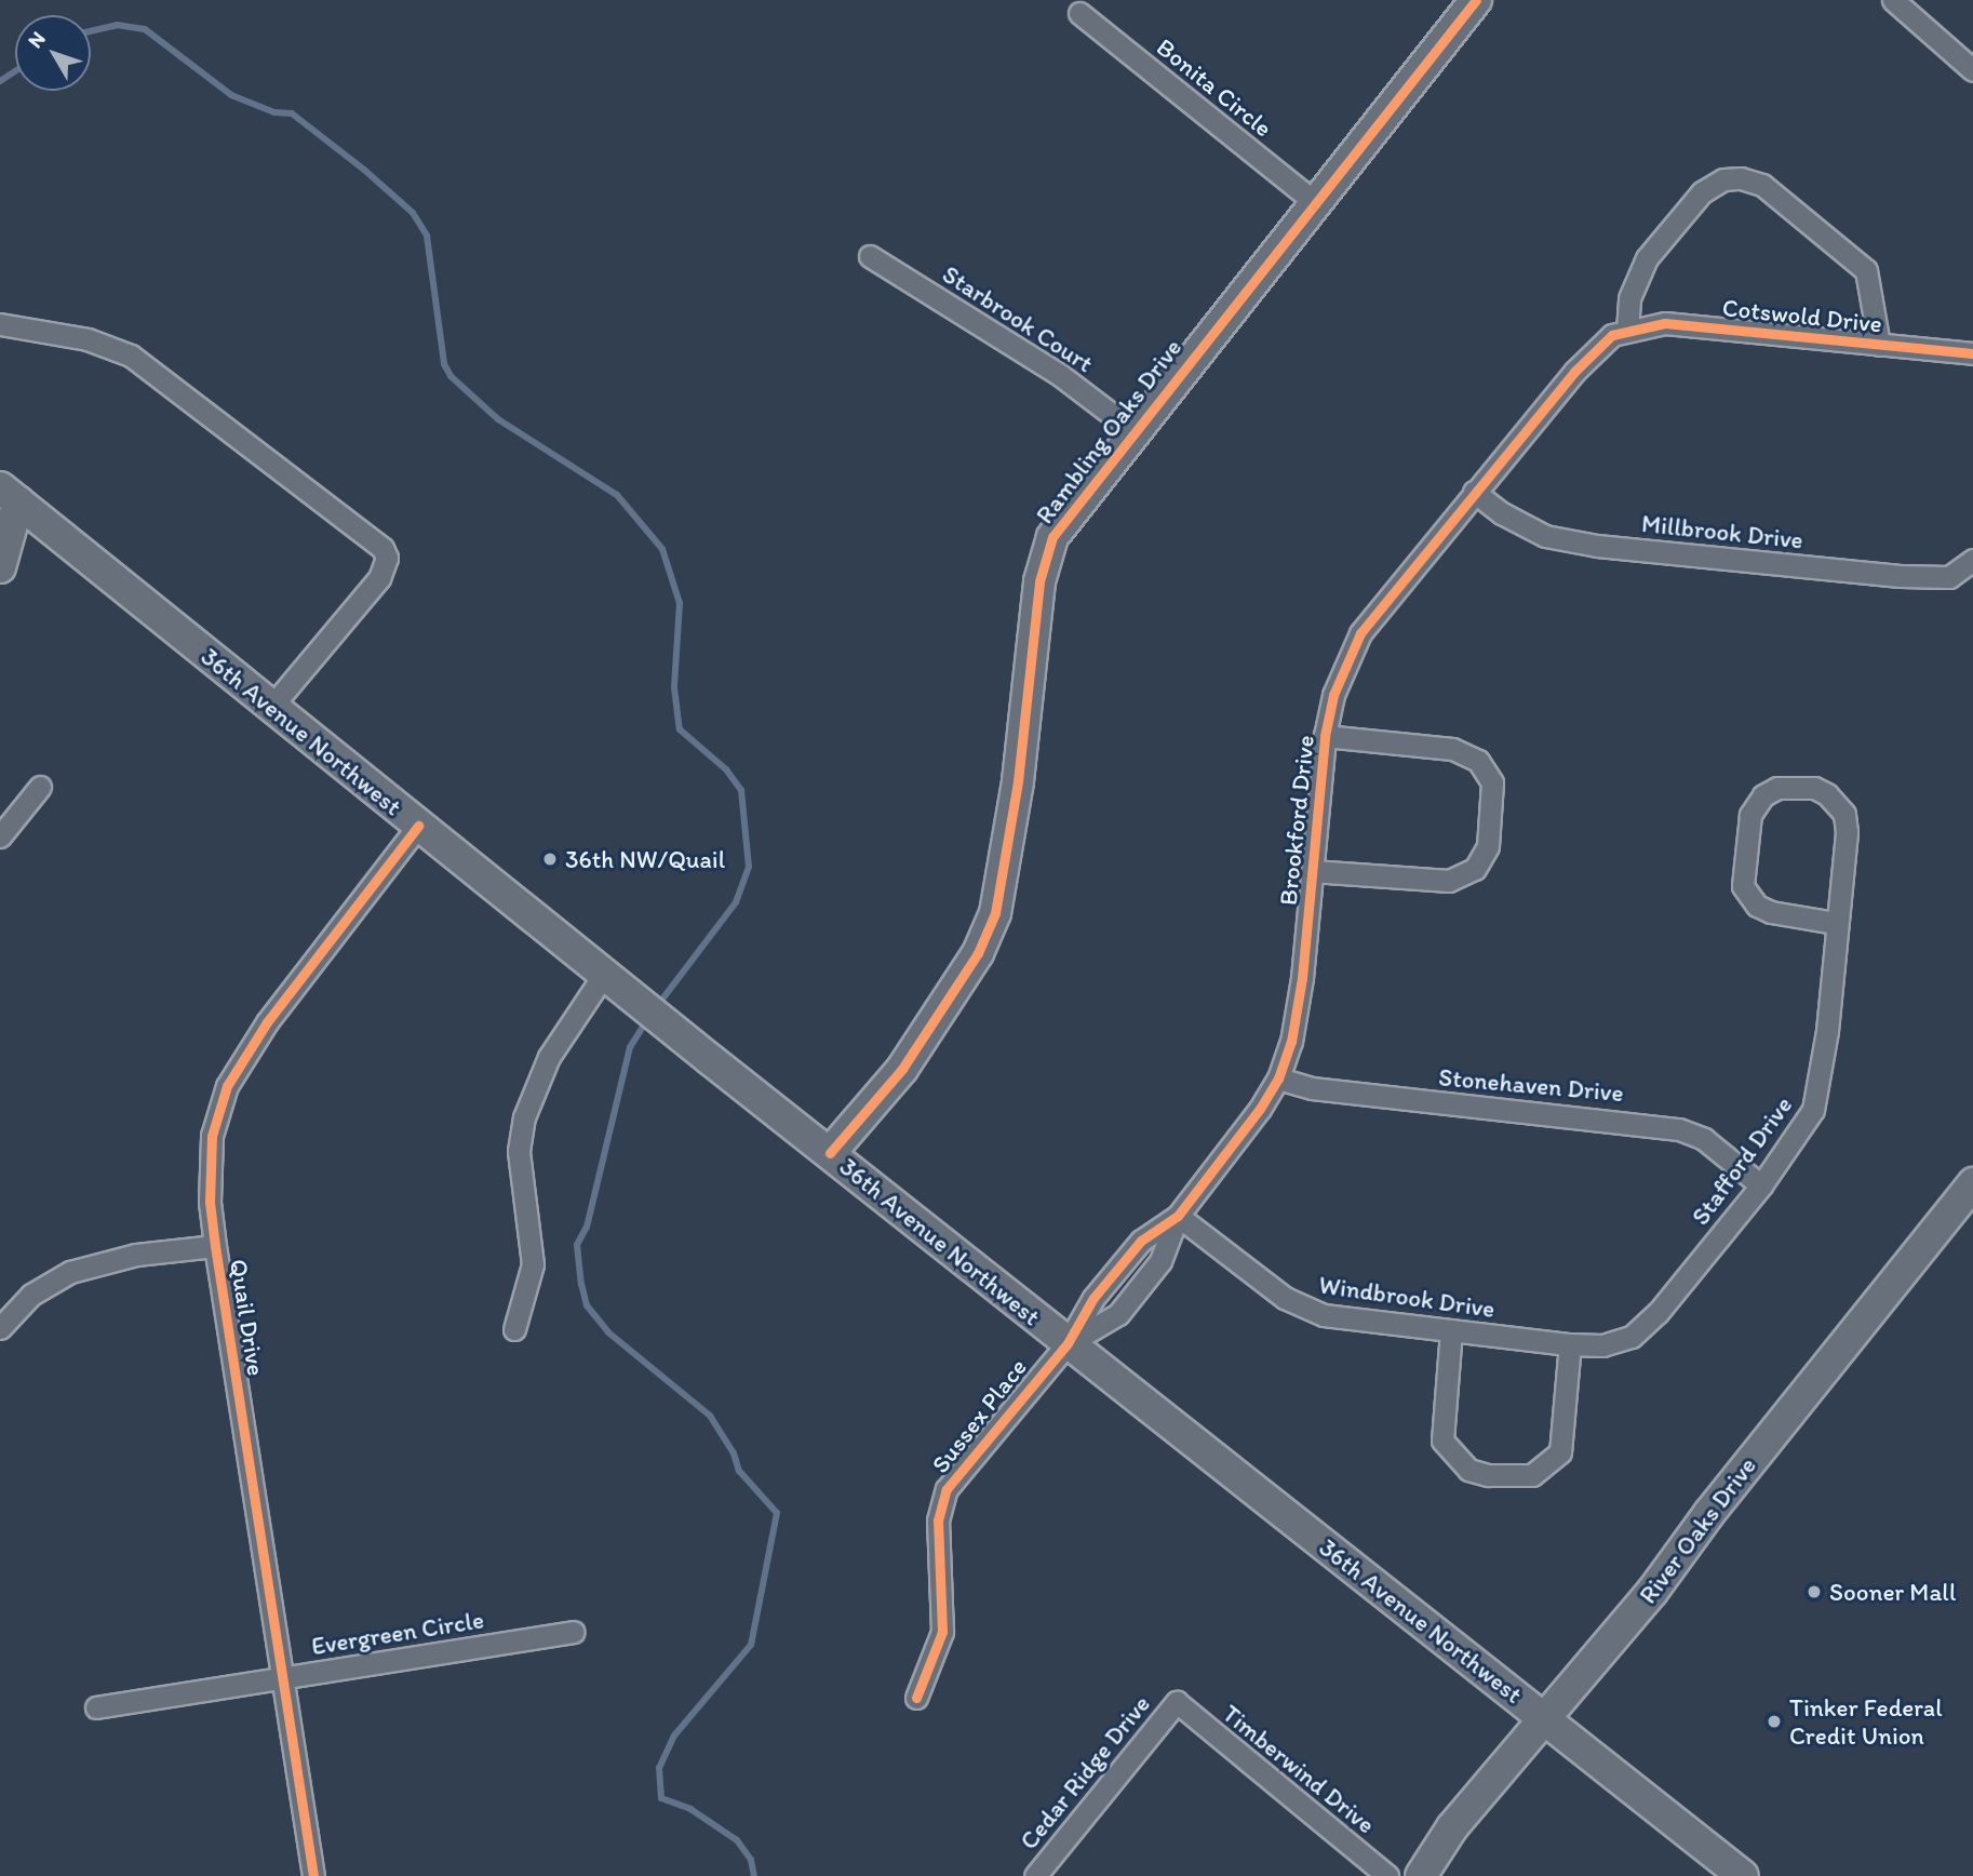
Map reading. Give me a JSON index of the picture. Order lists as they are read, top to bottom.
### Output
{
  "streets": {
    "street": [
      "Bonita Circle",
      "Cotswold Drive",
      "Starbrook Court",
      "Rambling Oaks Drive",
      "Millbrook Drive",
      "36th Avenue Northwest",
      "Brookford Drive",
      "Stonehaven Drive",
      "Stafford Drive",
      "Windbrook Drive",
      "Quail Drive",
      "Sussex Place",
      "River Oaks Drive",
      "Evergreen Circle",
      "Timberwind Drive",
      "Cedar Ridge Drive"
    ]
  },
  "crossings": [
    ["Bonita Circle", "Rambling Oaks Drive"],
    ["Cotswold Drive", "Brookford Drive"],
    ["Starbrook Court", "Rambling Oaks Drive"],
    ["Rambling Oaks Drive", "36th Avenue Northwest"],
    ["Millbrook Drive", "Brookford Drive"],
    ["36th Avenue Northwest", "Brookford Drive"],
    ["36th Avenue Northwest", "Quail Drive"],
    ["36th Avenue Northwest", "Sussex Place"],
    ["36th Avenue Northwest", "River Oaks Drive"],
    ["Brookford Drive", "Stonehaven Drive"],
    ["Brookford Drive", "Windbrook Drive"],
    ["Brookford Drive", "Sussex Place"],
    ["Stonehaven Drive", "Stafford Drive"],
    ["Stafford Drive", "Windbrook Drive"],
    ["Quail Drive", "Evergreen Circle"],
    ["Timberwind Drive", "Cedar Ridge Drive"]
  ],
  "places": ["36th NW/Quail", "Sooner Mall", "Tinker Federal Credit Union"],
  "north": "top left"
}
